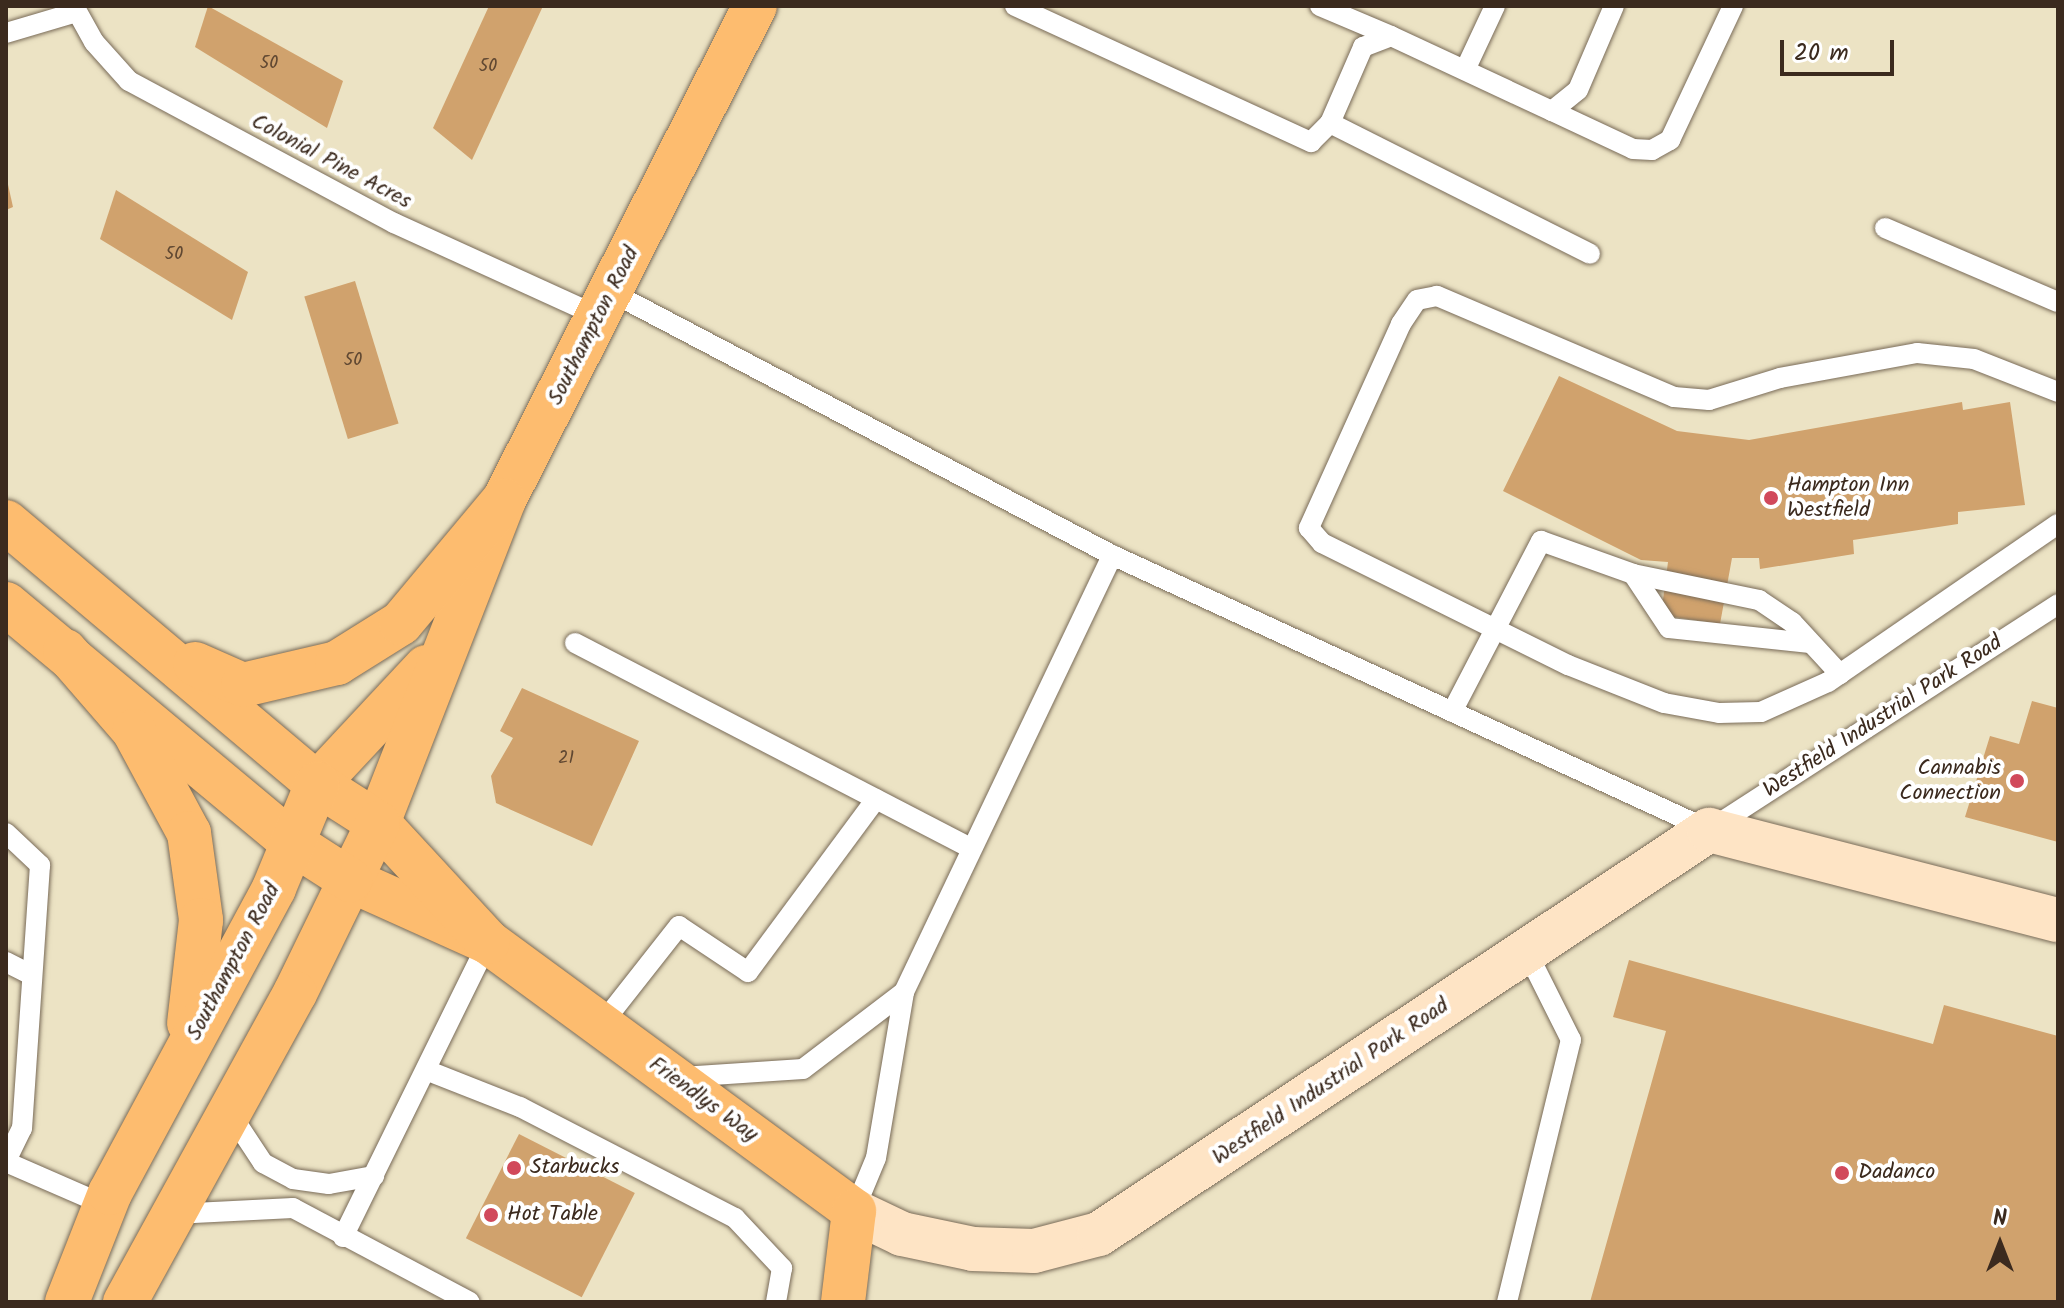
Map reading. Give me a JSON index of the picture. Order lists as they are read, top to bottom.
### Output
{
  "streets": {
    "main road": ["Southampton Road", "Friendlys Way"],
    "street": ["Westfield Industrial Park Road"],
    "lane": ["Colonial Pine Acres"]
  },
  "crossings": [
    ["Colonial Pine Acres", "Southampton Road"],
    ["Colonial Pine Acres", "Westfield Industrial Park Road"],
    ["Southampton Road", "Friendlys Way"],
    ["Westfield Industrial Park Road", "Friendlys Way"]
  ],
  "places": [
    "Hampton Inn Westfield",
    "Cannabis Connection",
    "Starbucks",
    "Dadanco",
    "Hot Table"
  ],
  "house_numbers": [
    "50",
    "50",
    "50",
    "50",
    "21"
  ],
  "scale_bar": "20 m",
  "north": "top"
}
